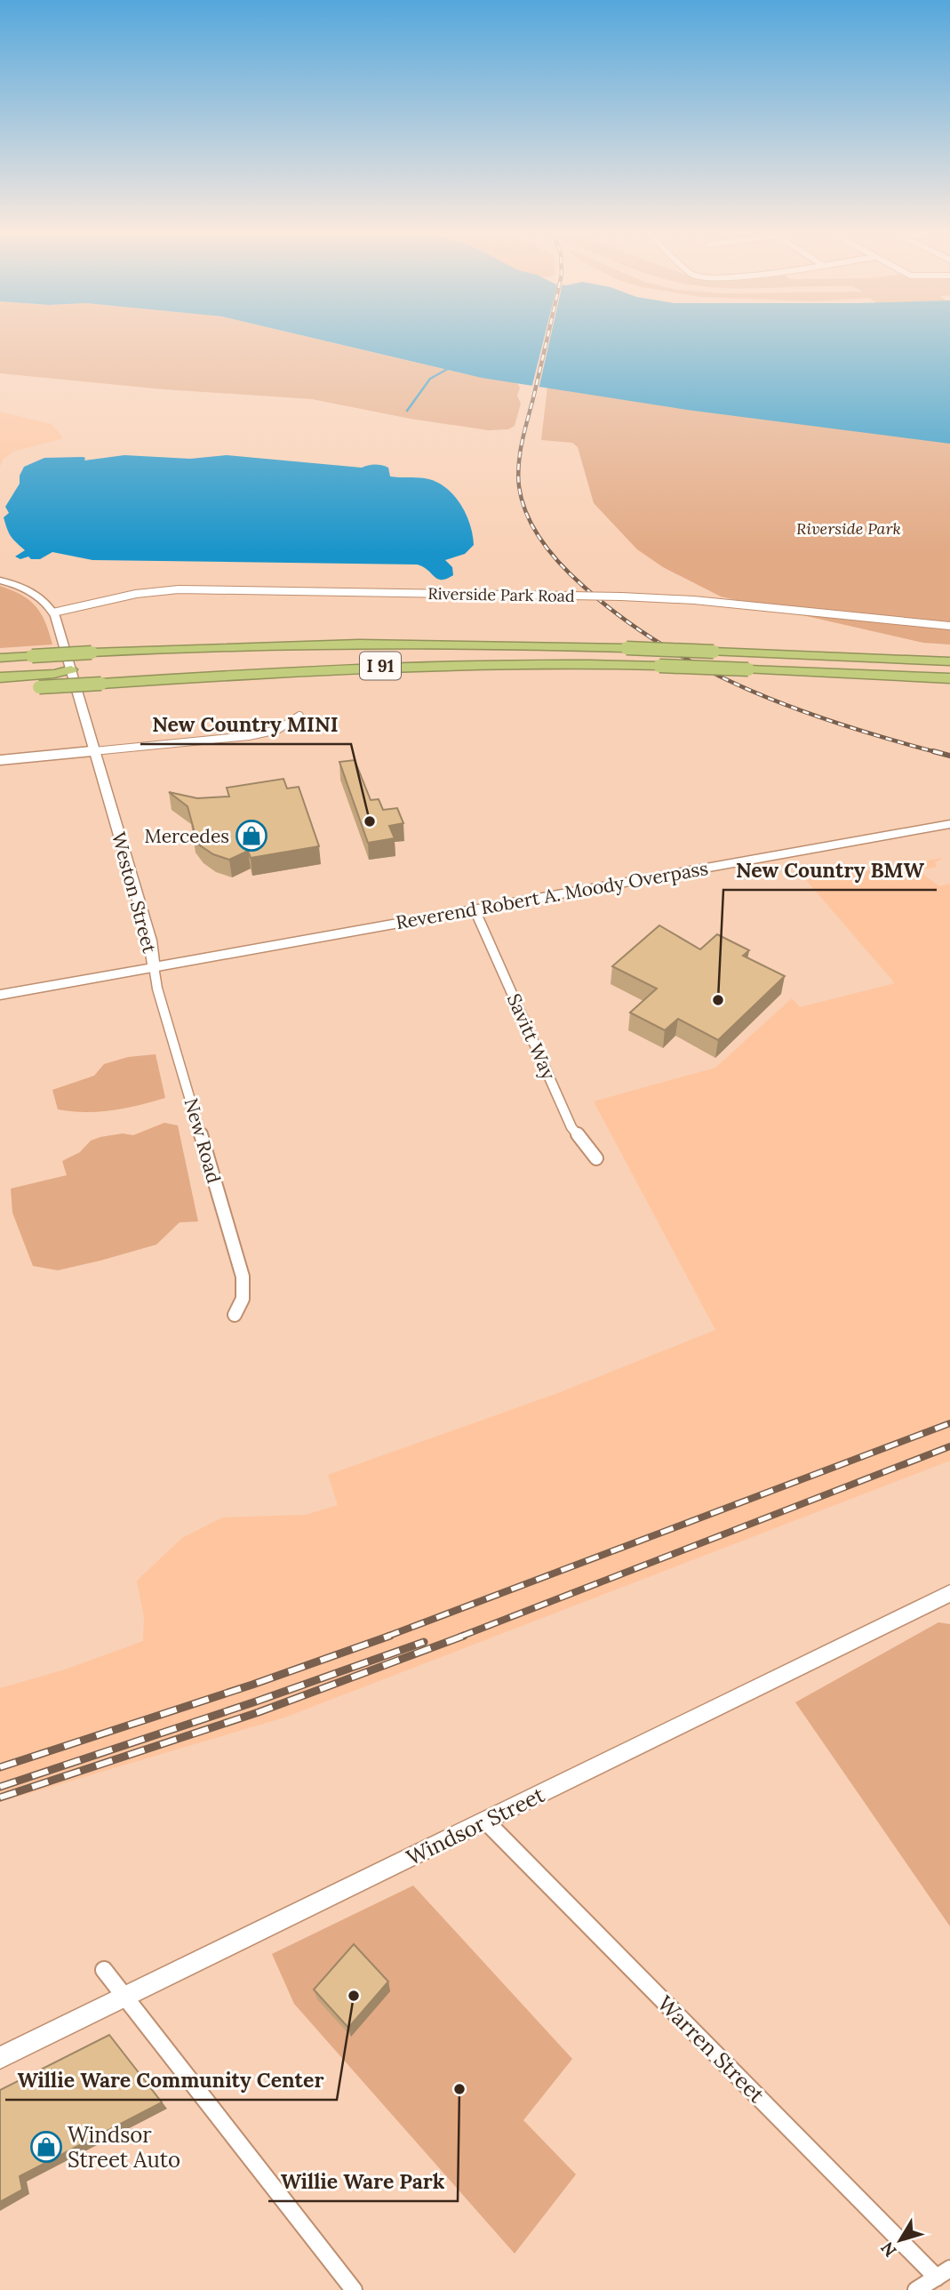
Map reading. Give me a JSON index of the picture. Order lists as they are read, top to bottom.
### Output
{
  "streets": {
    "highway": ["I 91"],
    "main road": ["Weston Street", "Reverend Robert A. Moody Overpass", "Windsor Street"],
    "street": [
      "Riverside Park Road",
      "Savitt Way",
      "New Road",
      "Warren Street"
    ]
  },
  "crossings": [
    ["Riverside Park Road", "Weston Street"],
    ["Weston Street", "Reverend Robert A. Moody Overpass"],
    ["Weston Street", "New Road"],
    ["Reverend Robert A. Moody Overpass", "Savitt Way"],
    ["Reverend Robert A. Moody Overpass", "New Road"],
    ["Windsor Street", "Warren Street"]
  ],
  "parks": ["Riverside Park"],
  "places": {
    "other": [
      "New Country MINI",
      "New Country BMW",
      "Willie Ware Community Center",
      "Willie Ware Park"
    ],
    "shop": ["Mercedes", "Windsor Street Auto"]
  },
  "north": "bottom left"
}
